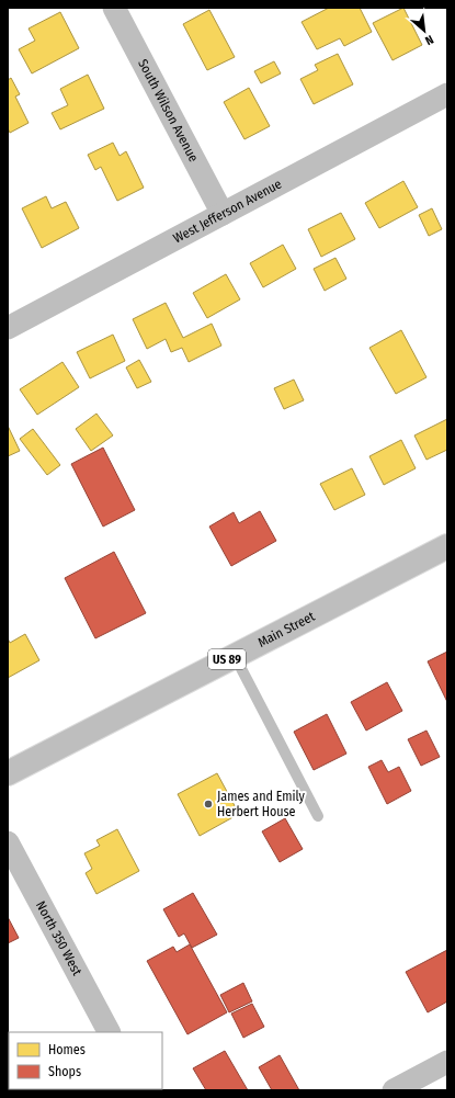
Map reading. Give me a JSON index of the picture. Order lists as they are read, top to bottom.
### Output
{
  "streets": {
    "main road": ["Main Street", "US 89"],
    "street": ["South Wilson Avenue", "West Jefferson Avenue", "North 350 West"]
  },
  "crossings": [
    ["South Wilson Avenue", "West Jefferson Avenue"]
  ],
  "places": ["James and Emily Herbert House"],
  "legend": ["Homes", "Shops"],
  "north": "bottom right"
}
